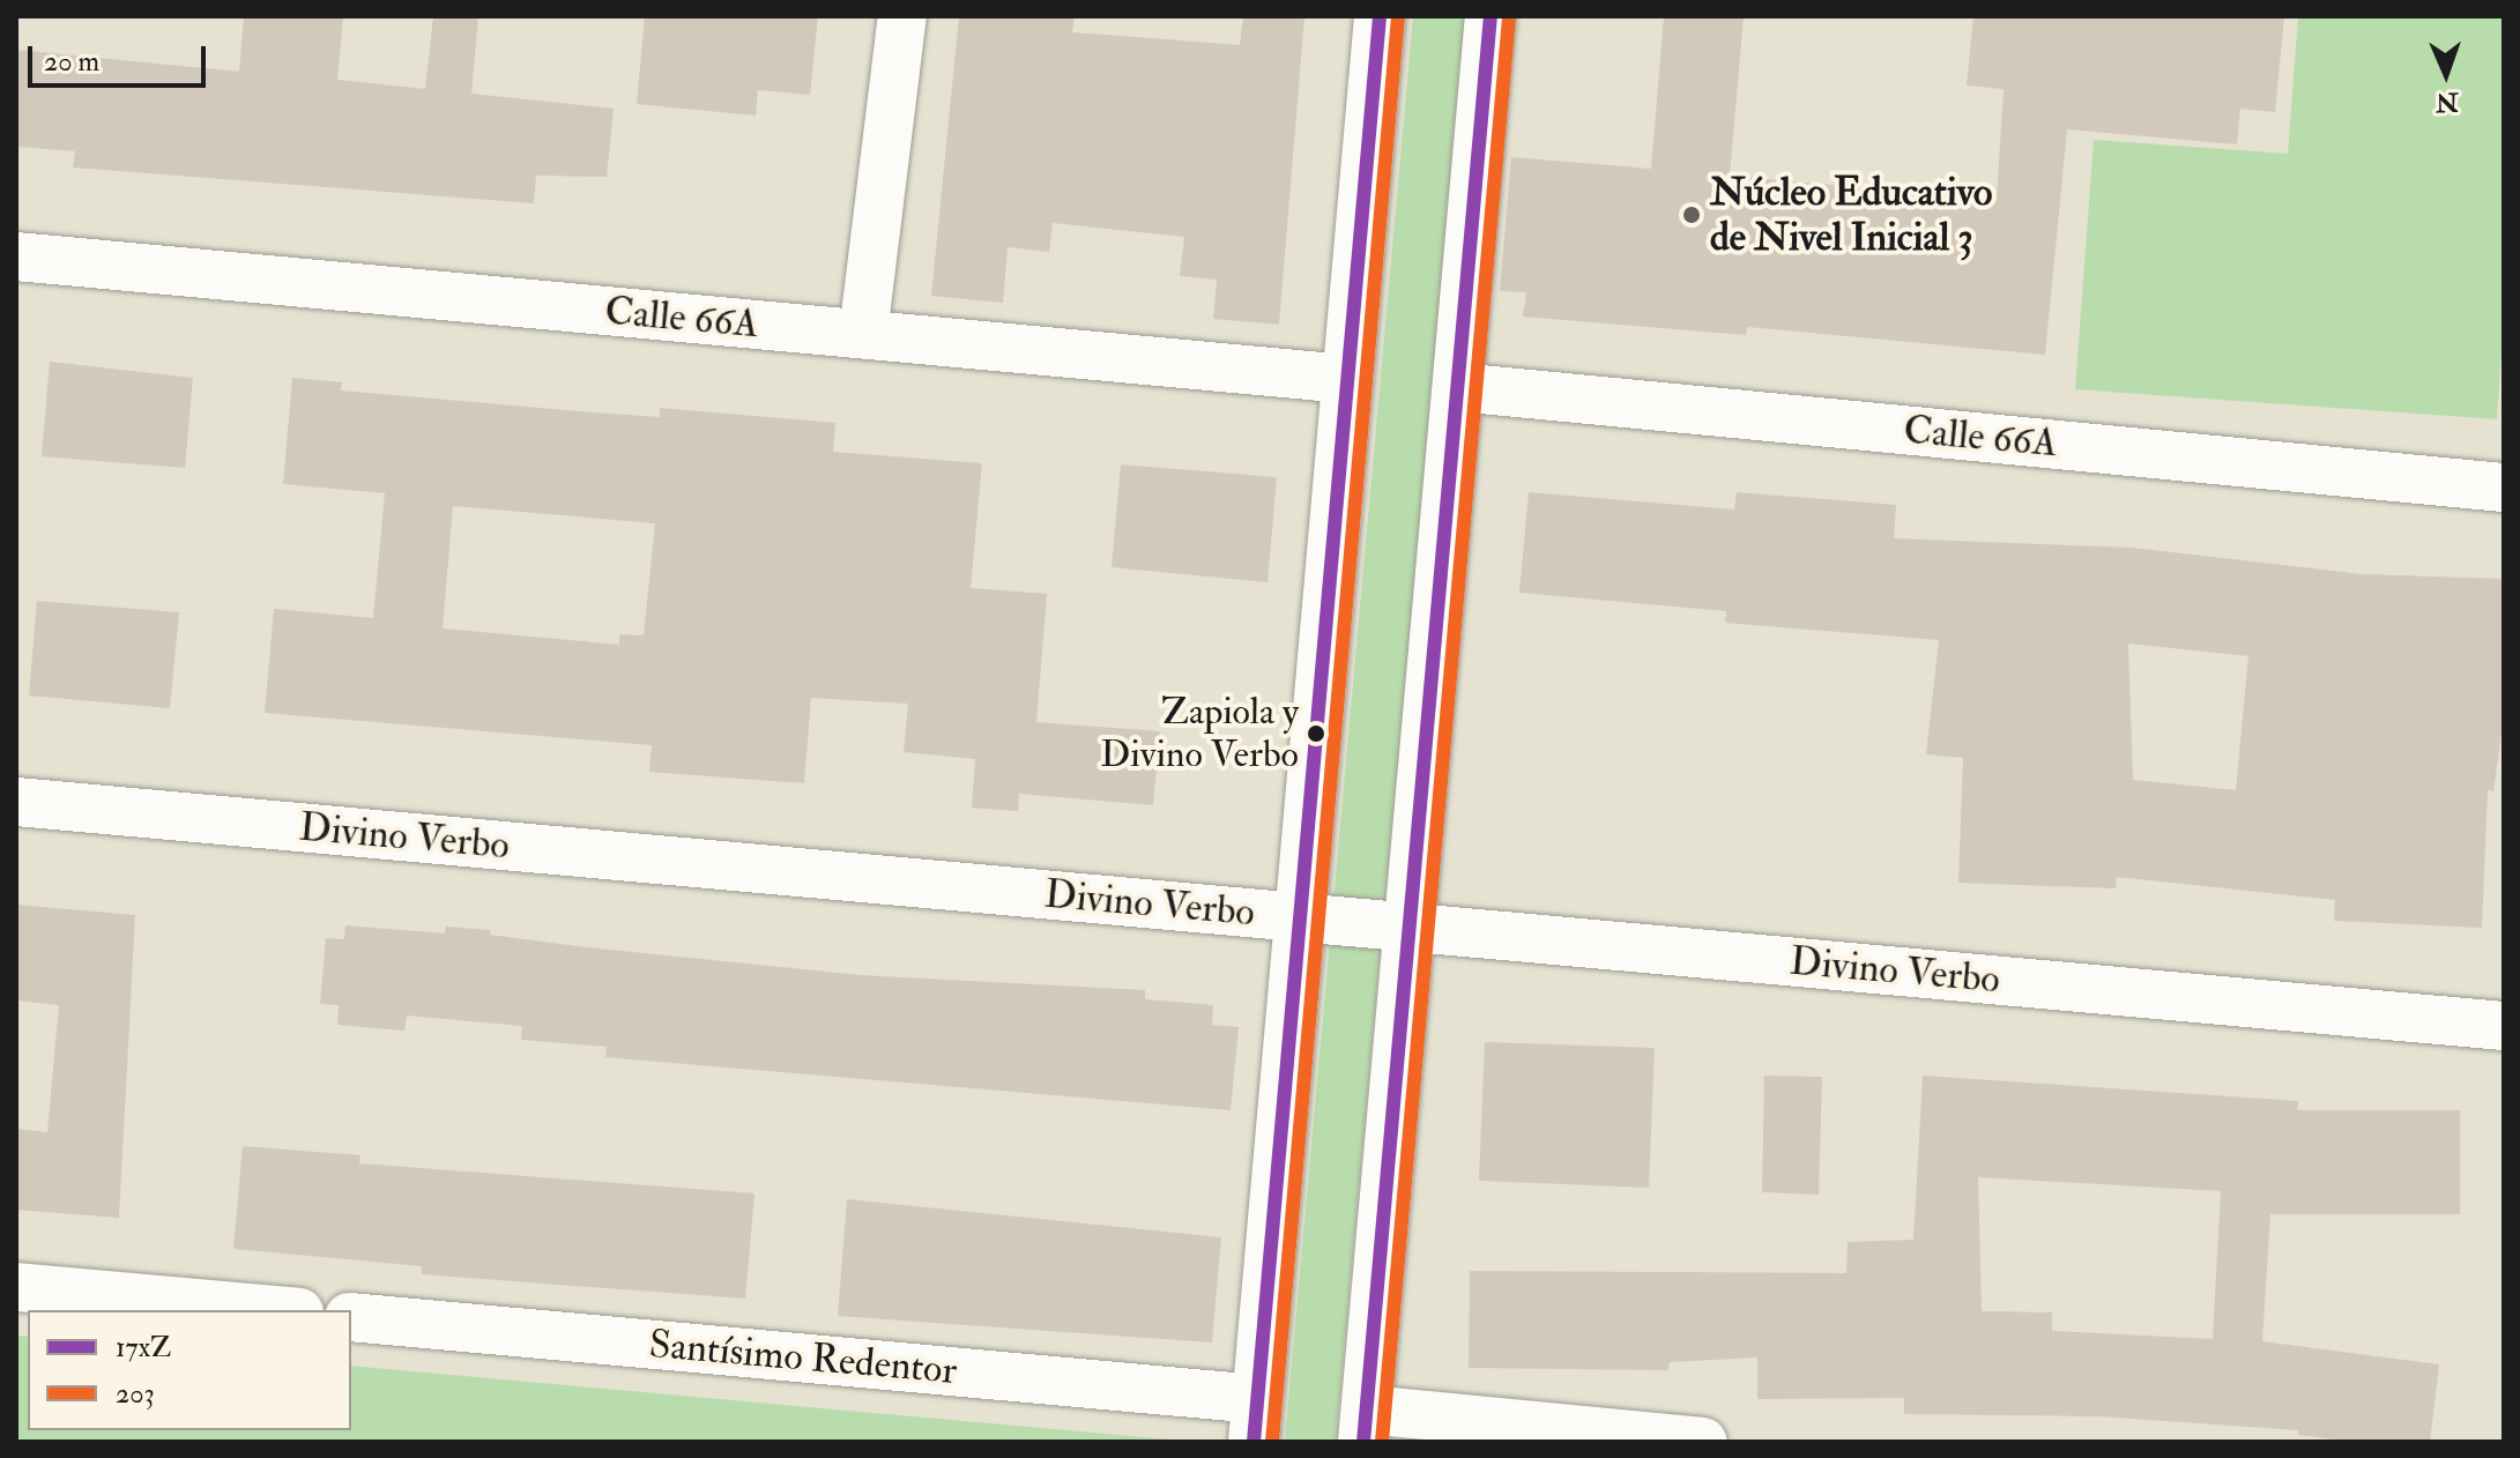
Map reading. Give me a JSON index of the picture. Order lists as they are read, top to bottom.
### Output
{
  "streets": {
    "street": ["Calle 66A", "Divino Verbo", "Santísimo Redentor"]
  },
  "places": ["Núcleo Educativo de Nivel Inicial 3", "Zapiola y Divino Verbo"],
  "lines": ["transit line 17xZ", "transit line 203"],
  "legend": ["17xZ", "203"],
  "scale_bar": "20 m",
  "north": "bottom"
}
